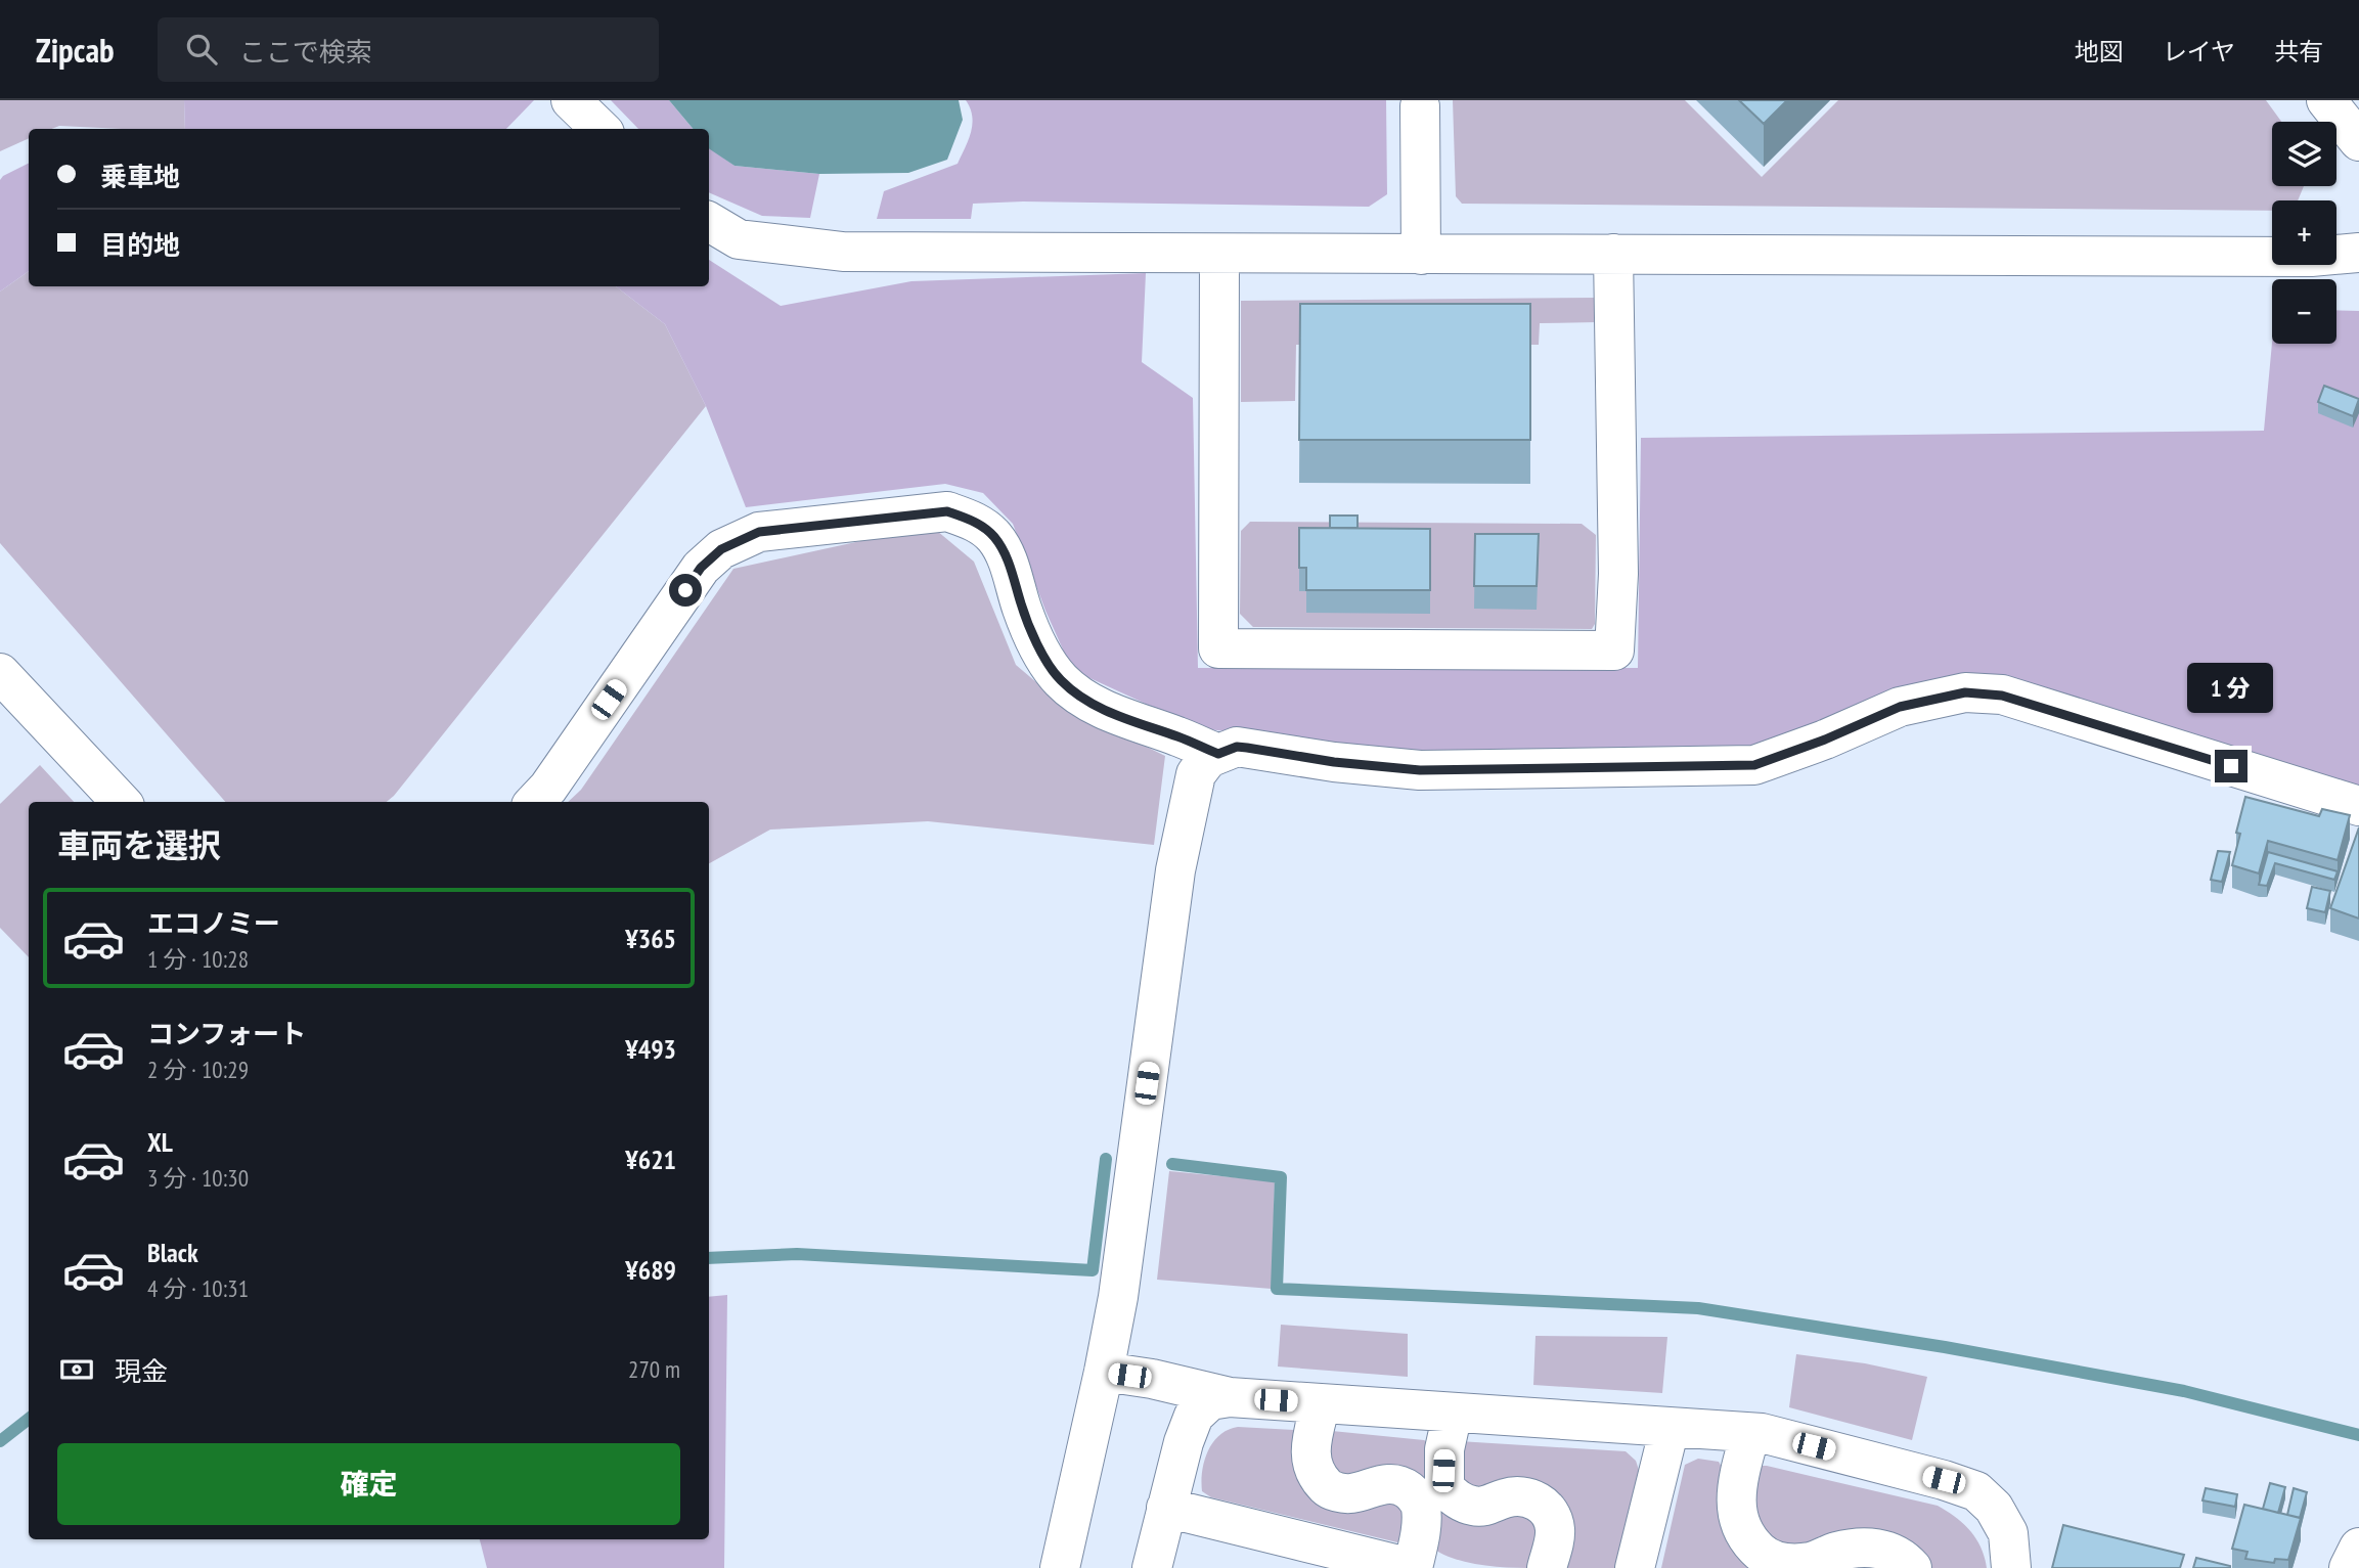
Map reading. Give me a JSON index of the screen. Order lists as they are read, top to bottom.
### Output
{
  "page": {
    "header": "Zipcab",
    "search": "ここで検索",
    "nav": ["地図", "レイヤ", "共有"],
    "map_buttons": ["+", "−"],
    "banner": ["乗車地", "目的地"],
    "bubble": "1 分",
    "heading": "車両を選択",
    "list": [
      {
        "name": "エコノミー",
        "note": "1 分 · 10:28",
        "value": "¥365"
      },
      {
        "name": "コンフォート",
        "note": "2 分 · 10:29",
        "value": "¥493"
      },
      {
        "name": "XL",
        "note": "3 分 · 10:30",
        "value": "¥621"
      },
      {
        "name": "Black",
        "note": "4 分 · 10:31",
        "value": "¥689"
      }
    ],
    "pay": ["現金", "270 m"],
    "buttons": "確定"
  }
}
